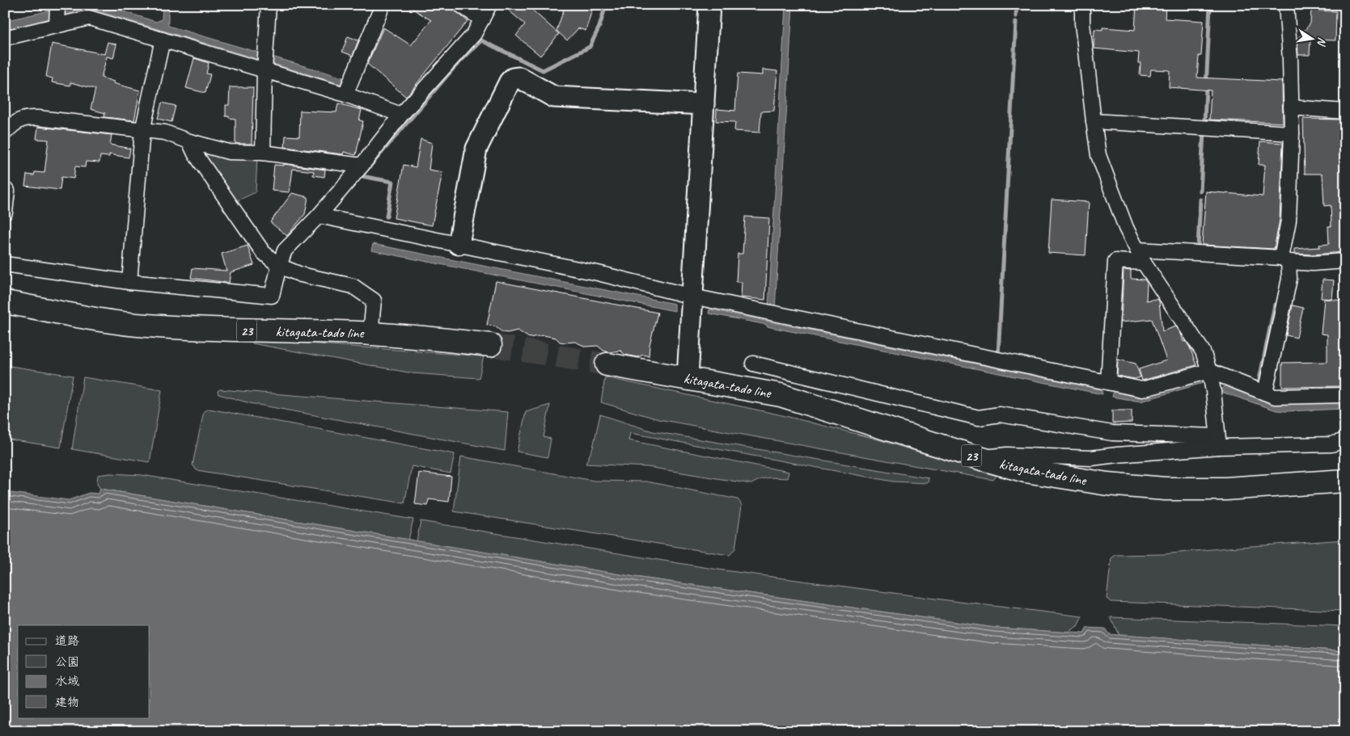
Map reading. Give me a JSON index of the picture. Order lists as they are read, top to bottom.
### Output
{
  "streets": {
    "main road": ["23", "kitagata-tado line"]
  },
  "legend": [
    "道路",
    "公園",
    "水域",
    "建物"
  ],
  "north": "right"
}
